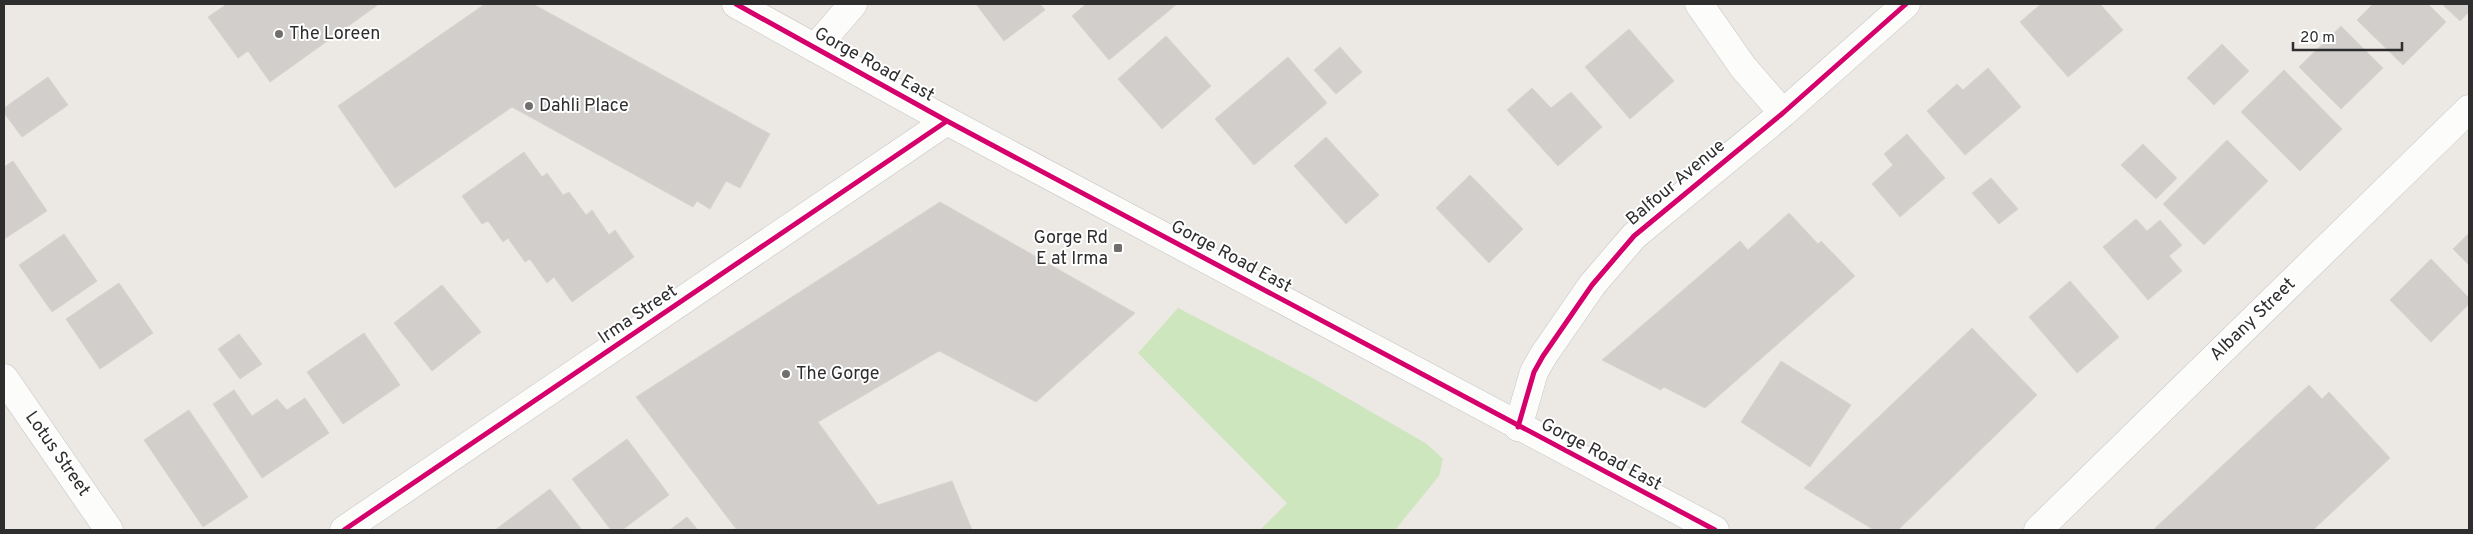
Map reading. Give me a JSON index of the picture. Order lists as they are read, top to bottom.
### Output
{
  "streets": {
    "street": [
      "Gorge Road East",
      "Balfour Avenue",
      "Irma Street",
      "Albany Street",
      "Lotus Street"
    ]
  },
  "crossings": [
    ["Gorge Road East", "Balfour Avenue"],
    ["Gorge Road East", "Irma Street"]
  ],
  "places": {
    "other": ["The Loreen", "Dahli Place", "The Gorge"],
    "transit": ["Gorge Rd E at Irma"]
  },
  "scale_bar": "20 m"
}
